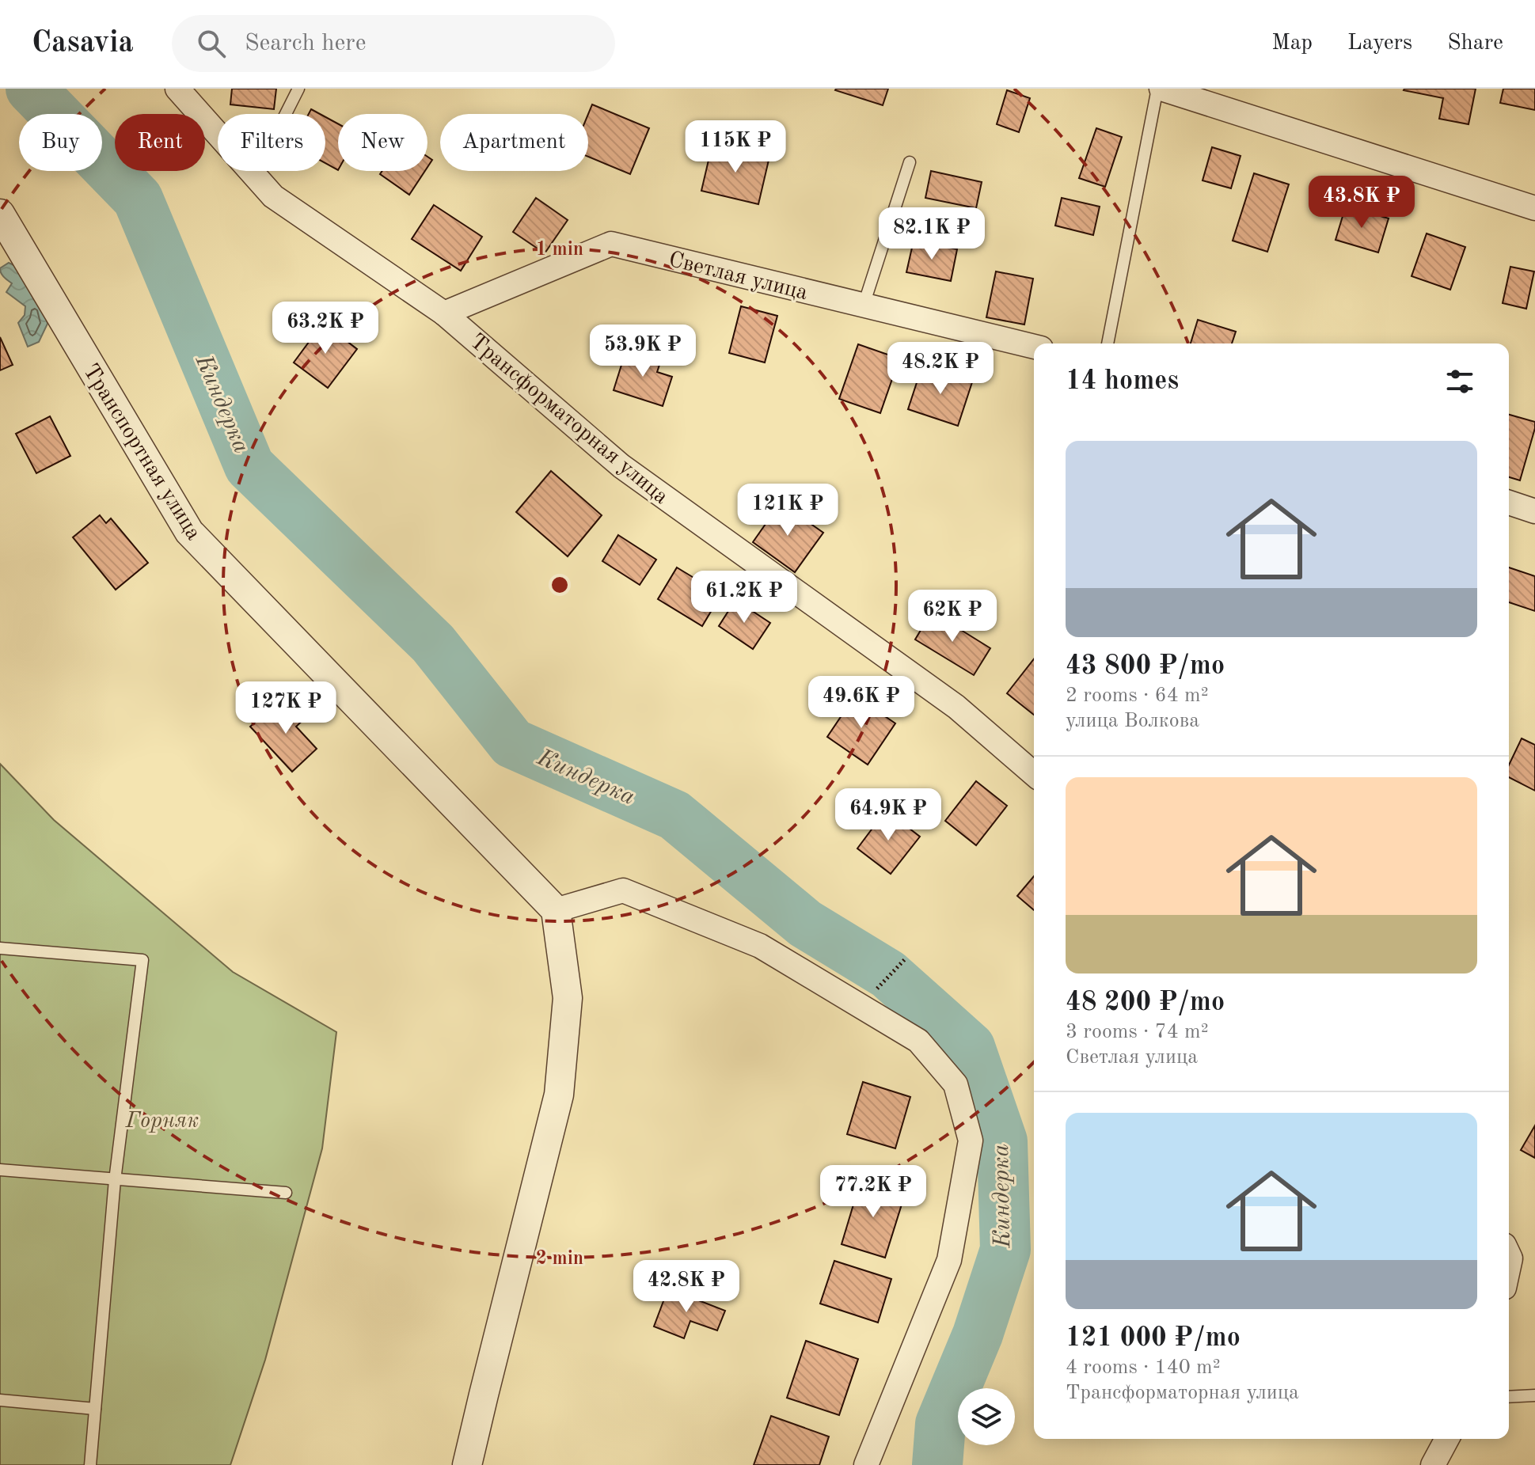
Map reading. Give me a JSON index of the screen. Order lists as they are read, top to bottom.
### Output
{
  "streets": {
    "street": ["Светлая улица", "Трансформаторная улица", "Транспортная улица"]
  },
  "crossings": [
    ["Светлая улица", "Трансформаторная улица"]
  ],
  "water": ["Киндерка"],
  "parks": ["Горняк"],
  "page": {
    "header": "Casavia",
    "search": "Search here",
    "nav": ["Map", "Layers", "Share"],
    "chip": [
      "Buy",
      "Rent",
      "Filters",
      "New",
      "Apartment"
    ],
    "price": [
      "115K ₽",
      "43.8K ₽",
      "82.1K ₽",
      "63.2K ₽",
      "53.9K ₽",
      "48.2K ₽",
      "121K ₽",
      "61.2K ₽",
      "62K ₽",
      "49.6K ₽",
      "127K ₽",
      "64.9K ₽",
      "77.2K ₽",
      "42.8K ₽"
    ],
    "heading": "14 homes",
    "list": [
      {
        "name": "43 800 ₽/mo",
        "note": "2 rooms · 64 m² · улица Волкова"
      },
      {
        "name": "48 200 ₽/mo",
        "note": "3 rooms · 74 m² · Светлая улица"
      },
      {
        "name": "121 000 ₽/mo",
        "note": "4 rooms · 140 m² · Трансформаторная улица"
      }
    ]
  },
  "rings": ["1 min", "2 min"]
}
